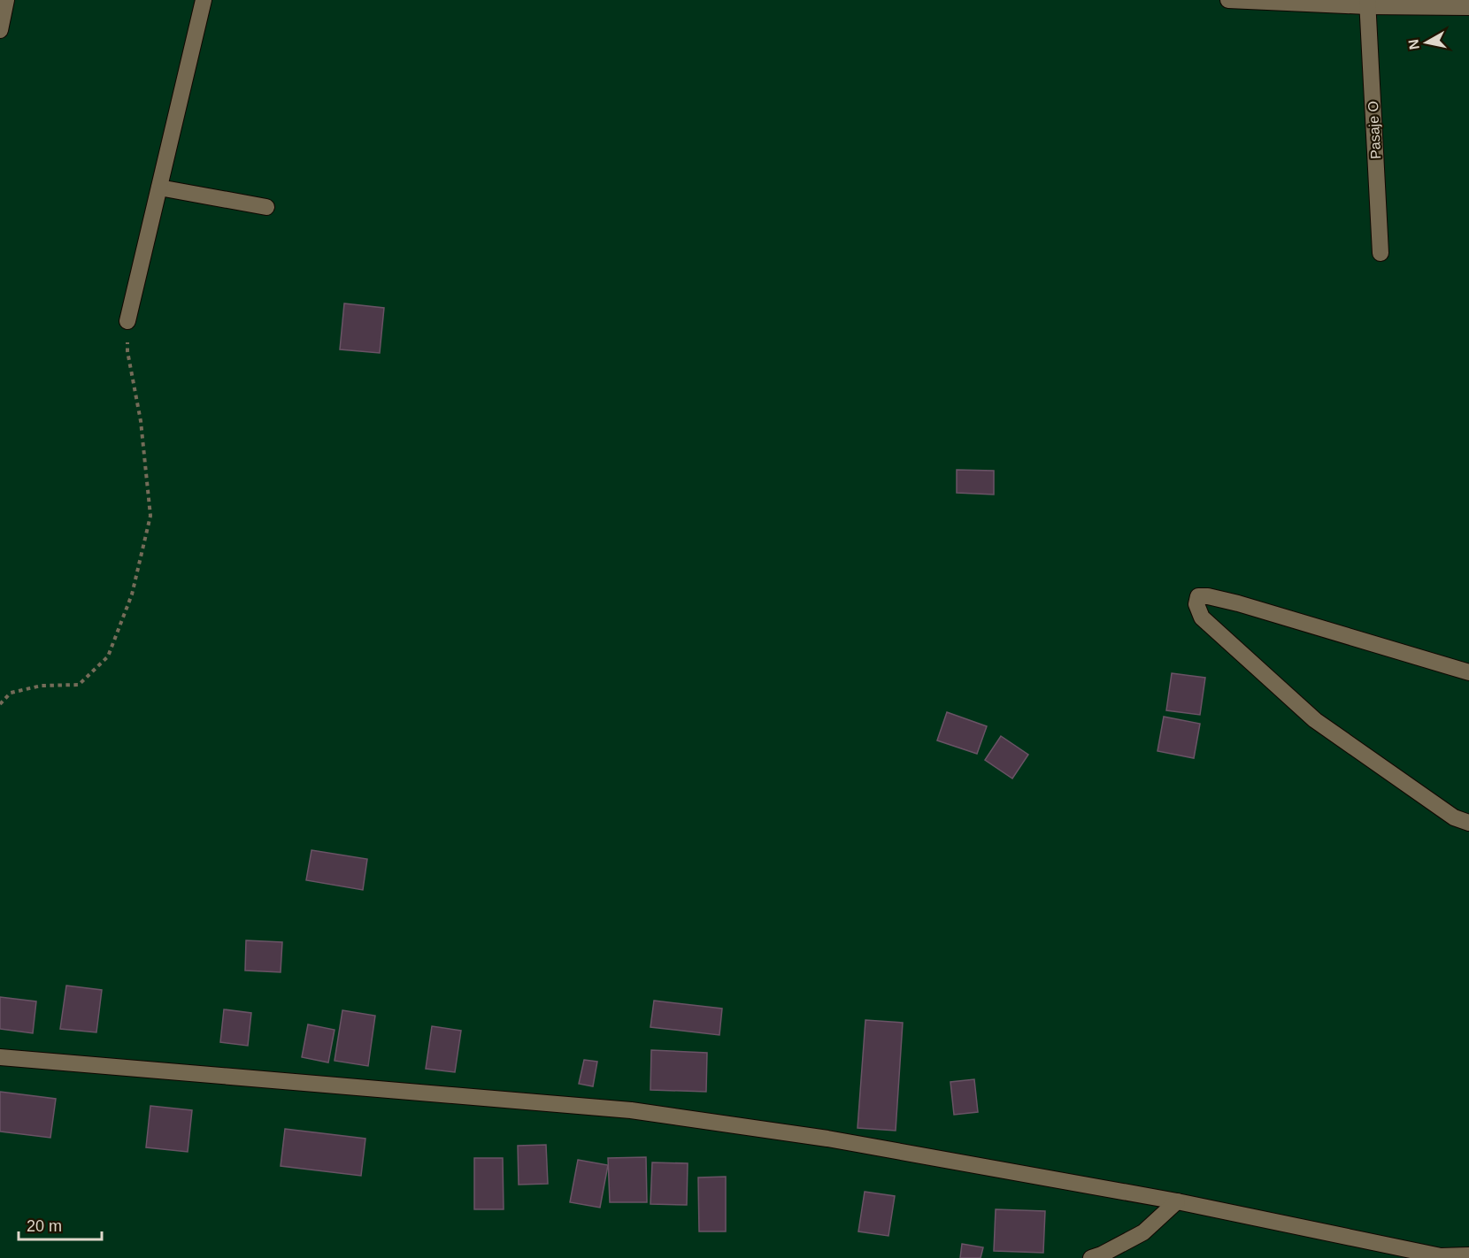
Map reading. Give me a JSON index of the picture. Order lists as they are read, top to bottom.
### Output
{
  "streets": {
    "street": ["Pasaje O"]
  },
  "scale_bar": "20 m",
  "north": "left"
}
